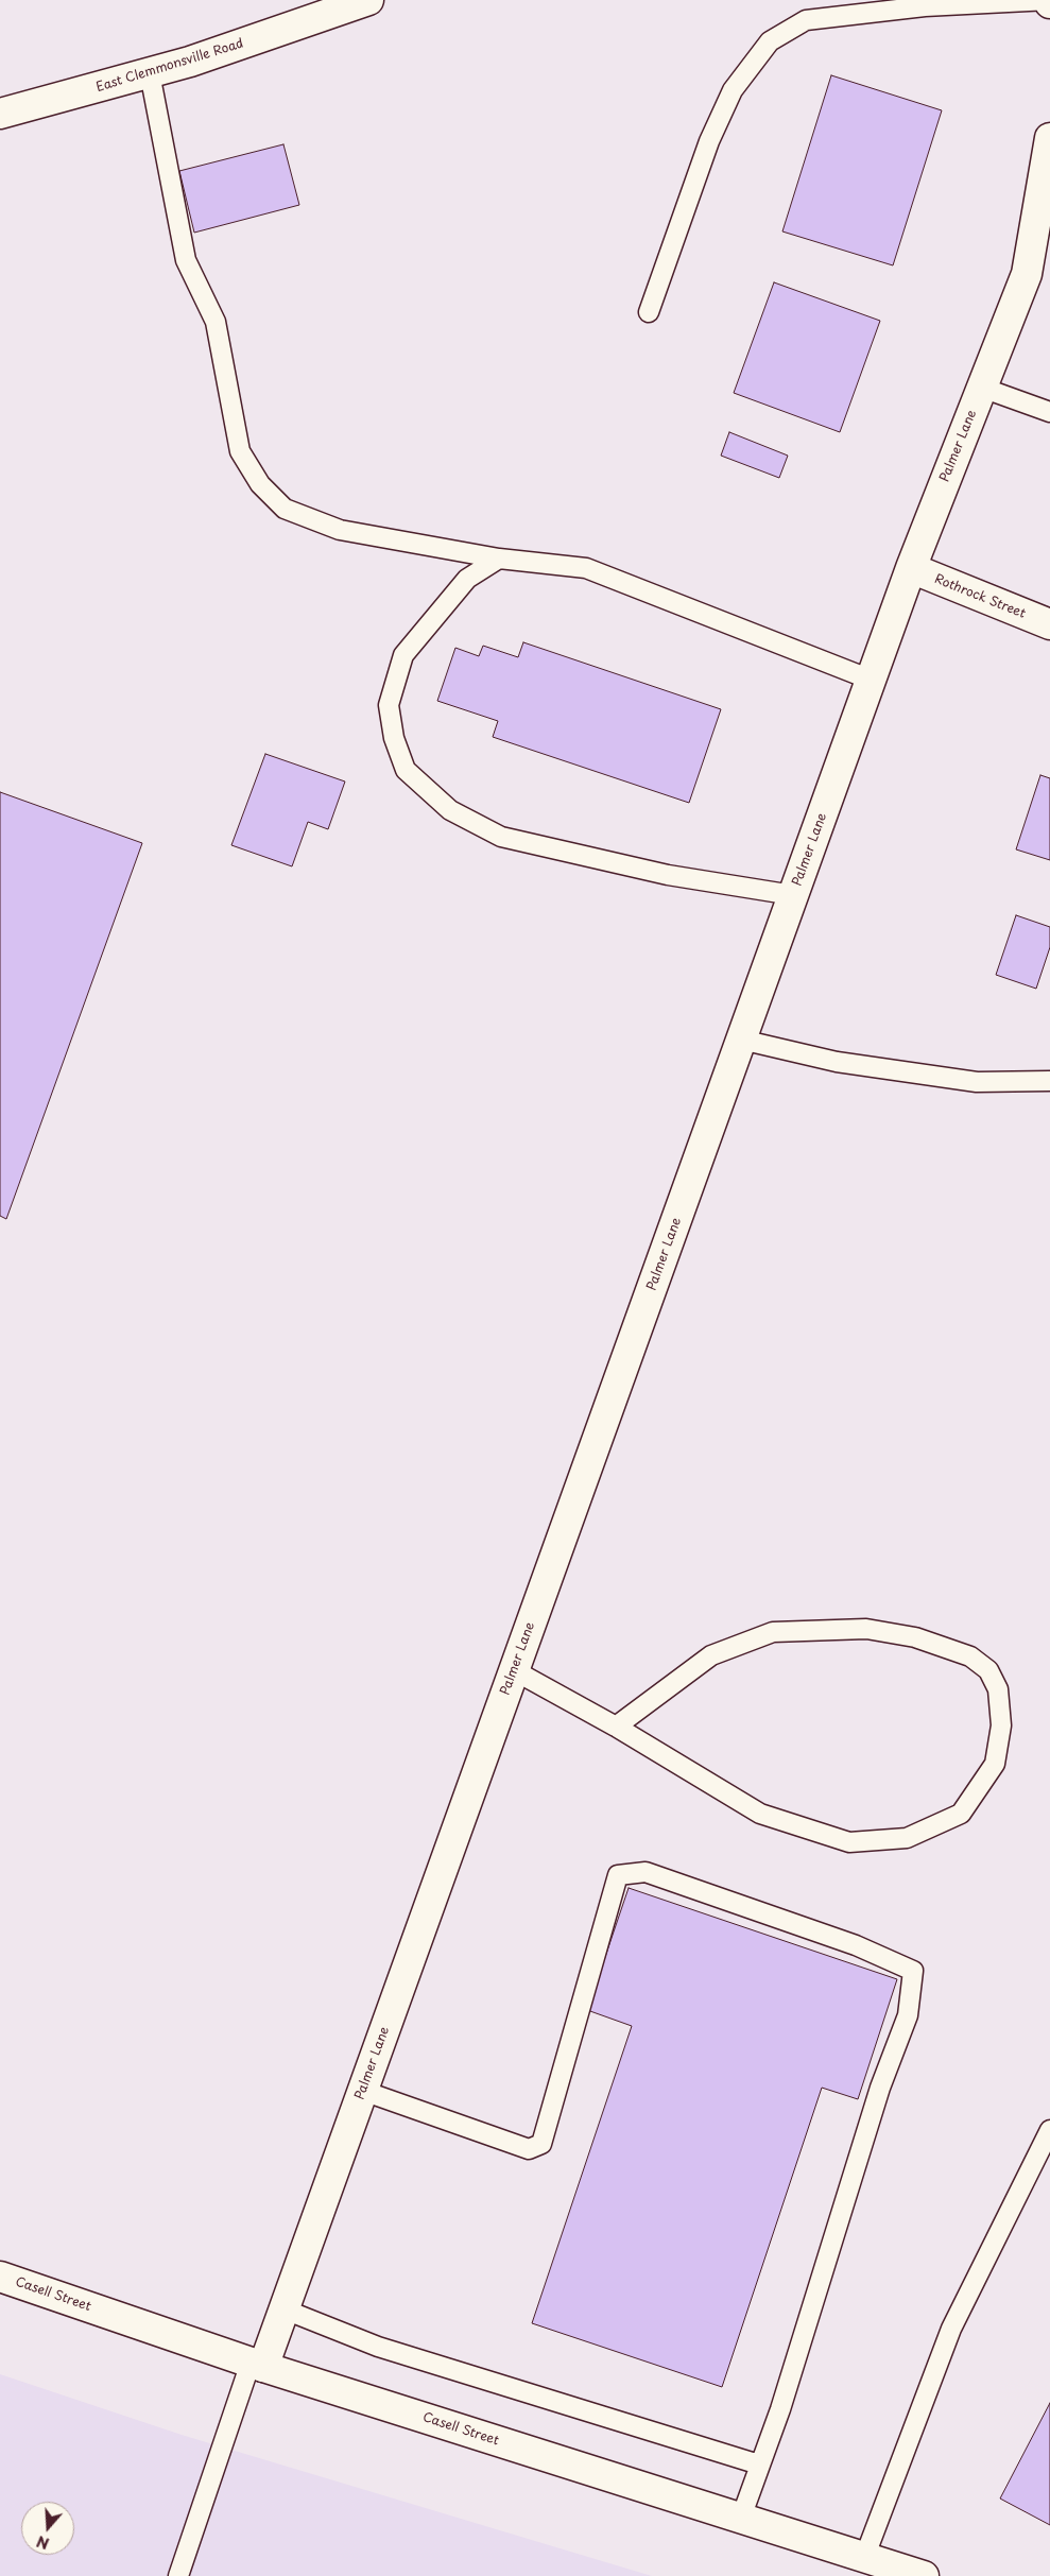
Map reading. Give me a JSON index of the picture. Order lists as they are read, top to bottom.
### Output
{
  "streets": {
    "street": [
      "East Clemmonsville Road",
      "Palmer Lane",
      "Rothrock Street",
      "Casell Street"
    ]
  },
  "crossings": [
    ["Palmer Lane", "Rothrock Street"],
    ["Palmer Lane", "Casell Street"]
  ],
  "north": "bottom"
}
